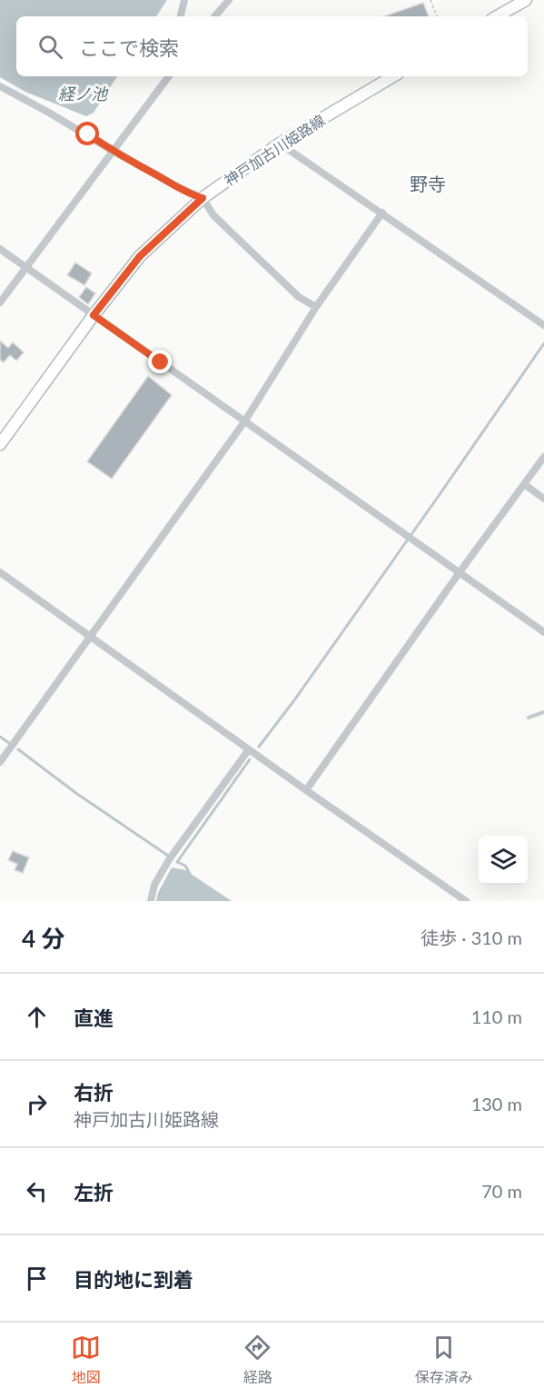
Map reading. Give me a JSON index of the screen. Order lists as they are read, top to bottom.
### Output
{
  "streets": {
    "main road": ["神戸加古川姫路線"]
  },
  "districts": ["野寺"],
  "water": ["経ノ池"],
  "page": {
    "search": "ここで検索",
    "heading": ["4 分", "徒歩 · 310 m"],
    "list": [
      ["直進", "110 m"],
      ["右折", "神戸加古川姫路線", "130 m"],
      ["左折", "70 m"],
      "目的地に到着"
    ],
    "nav": ["地図", "経路", "保存済み"]
  }
}
